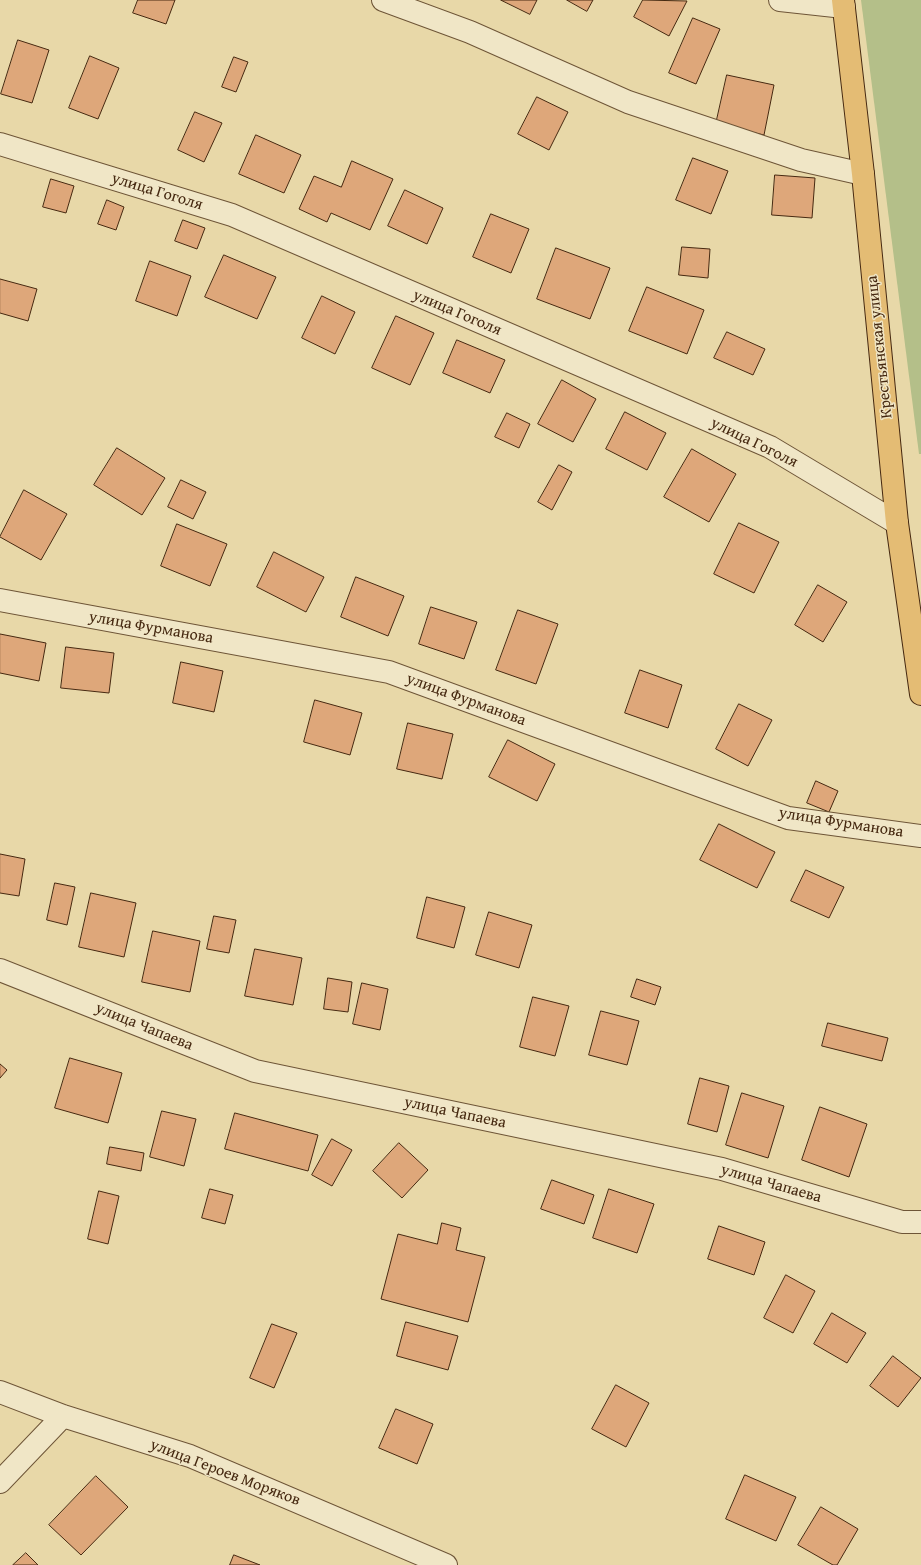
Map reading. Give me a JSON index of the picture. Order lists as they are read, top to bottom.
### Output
{
  "streets": {
    "main road": ["Крестьянская улица"],
    "street": [
      "улица Гоголя",
      "улица Фурманова",
      "улица Чапаева",
      "улица Героев Моряков"
    ]
  },
  "crossings": [
    ["улица Гоголя", "Крестьянская улица"]
  ]
}
